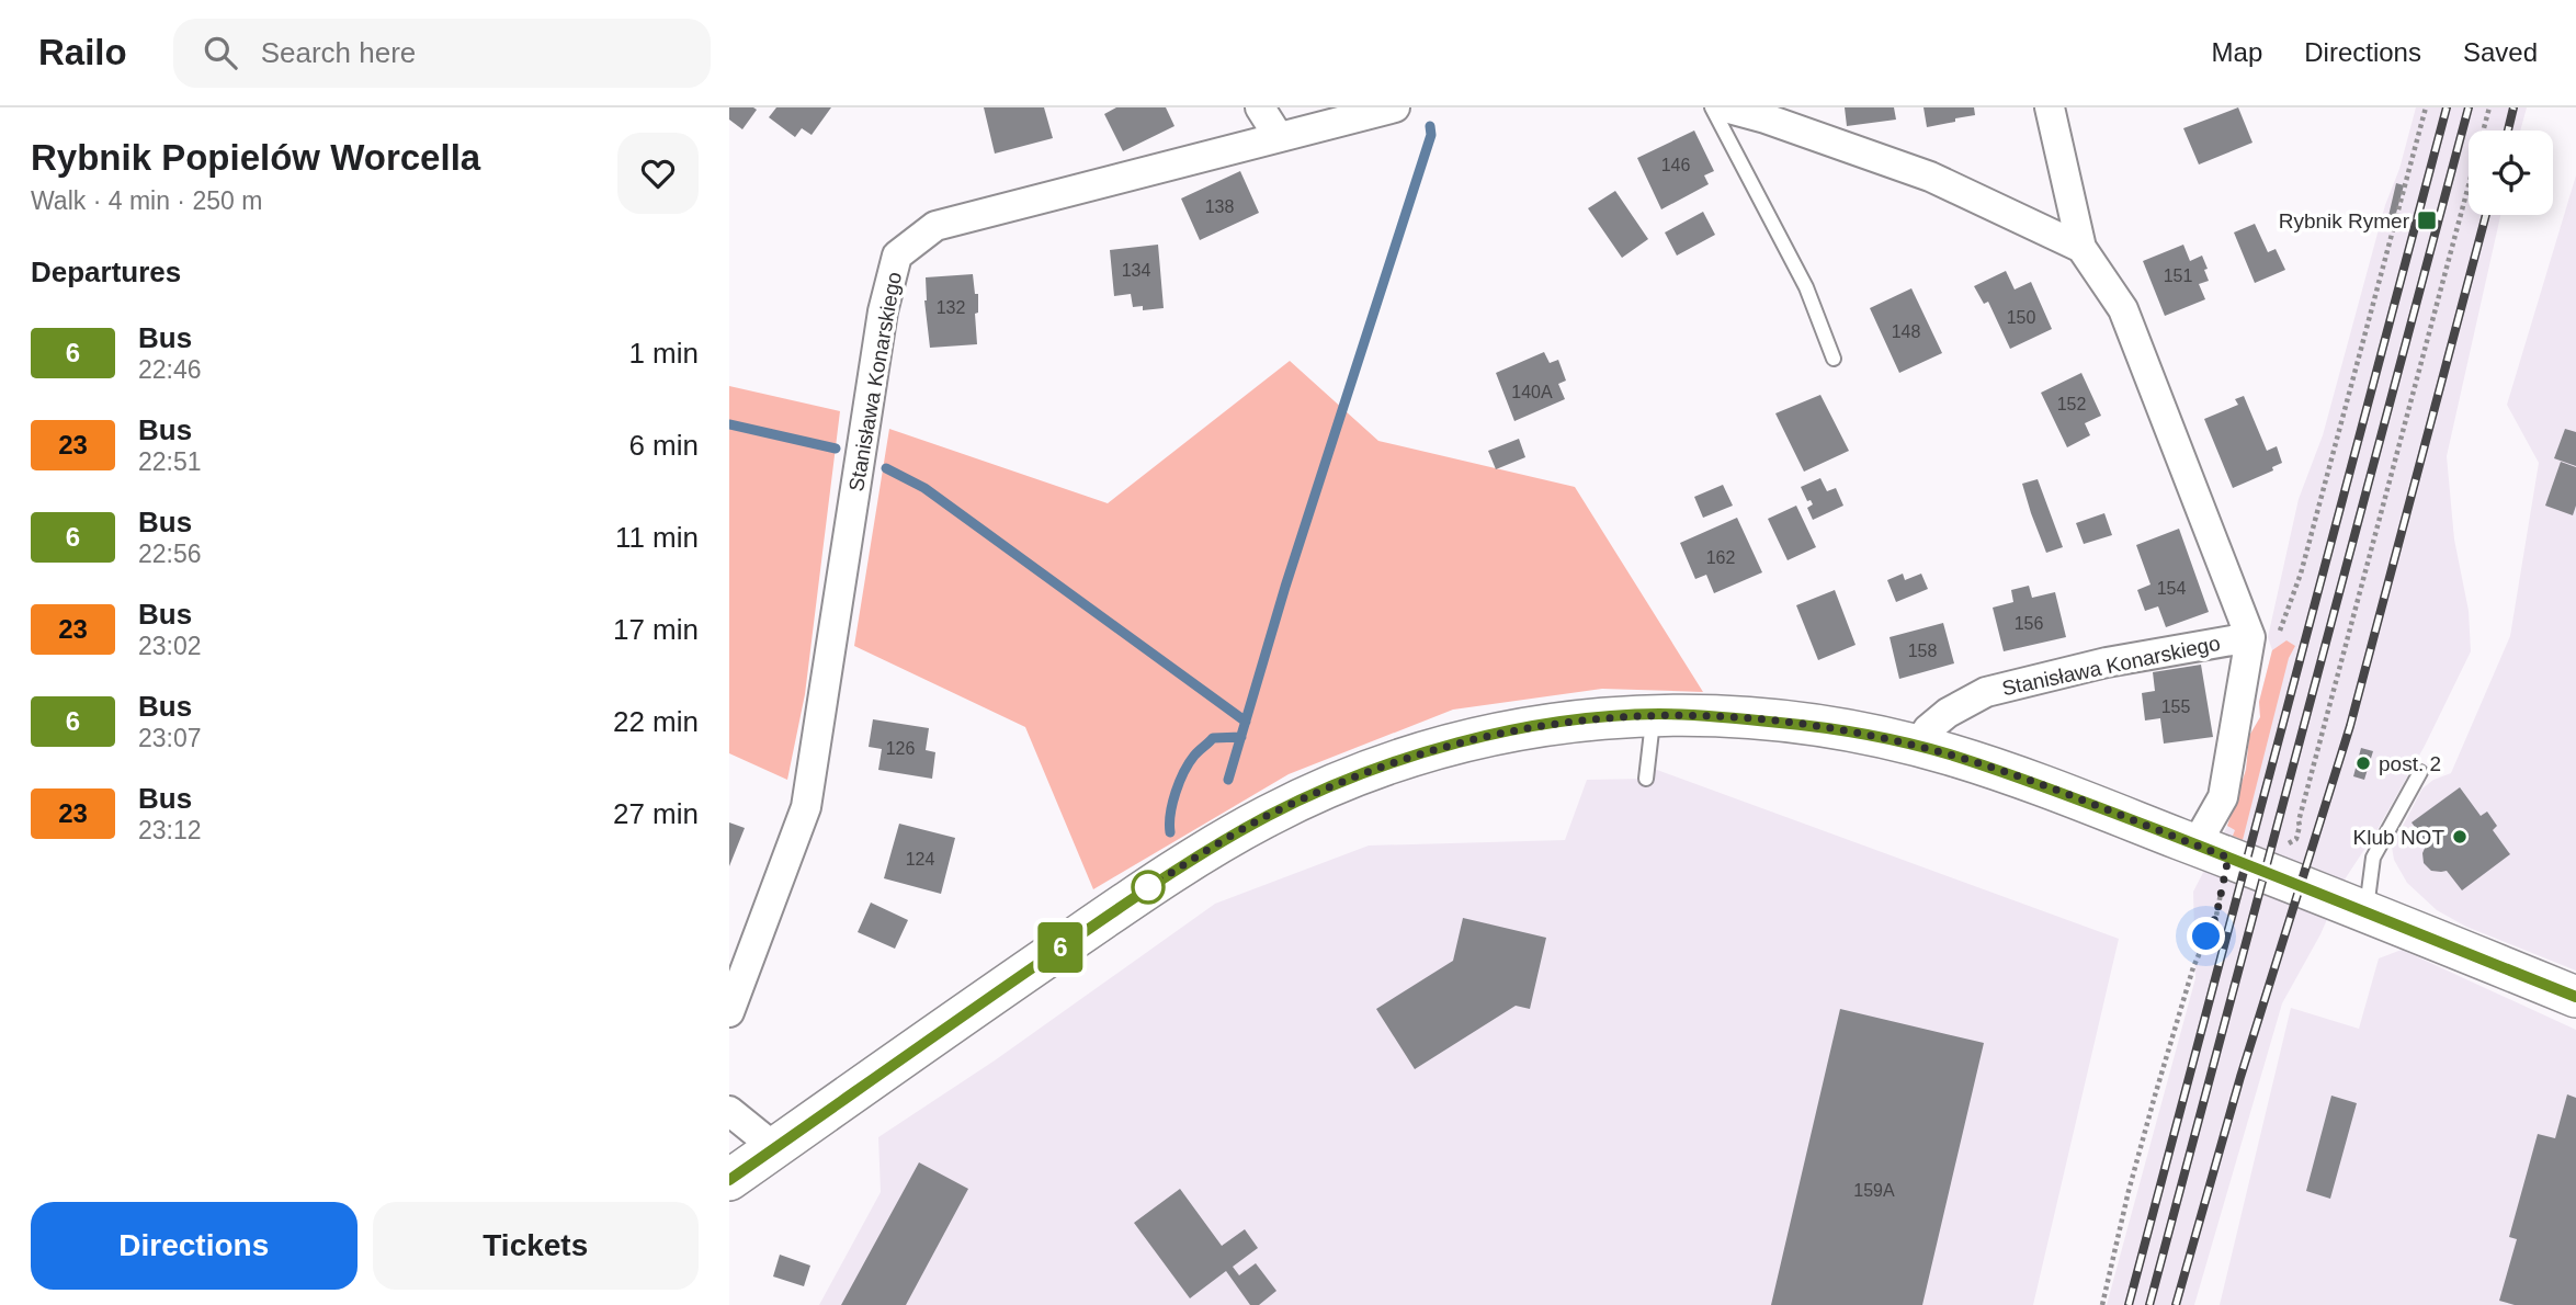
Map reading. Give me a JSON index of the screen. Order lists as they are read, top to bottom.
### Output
{
  "streets": {
    "street": ["Stanisława Konarskiego"]
  },
  "places": {
    "transit": ["Rybnik Rymer"],
    "other": ["post. 2", "Klub NOT"]
  },
  "lines": ["bus line 6"],
  "house_numbers": [
    "146",
    "138",
    "134",
    "151",
    "132",
    "150",
    "148",
    "140A",
    "152",
    "162",
    "154",
    "156",
    "158",
    "155",
    "126",
    "124",
    "159A"
  ],
  "page": {
    "header": "Railo",
    "search": "Search here",
    "nav": ["Map", "Directions", "Saved"],
    "heading": [
      ["Rybnik Popielów Worcella", "Walk · 4 min · 250 m"],
      "Departures"
    ],
    "on_map": "6",
    "list": [
      {
        "mark": "6",
        "name": "Bus",
        "note": "22:46",
        "value": "1 min"
      },
      {
        "mark": "23",
        "name": "Bus",
        "note": "22:51",
        "value": "6 min"
      },
      {
        "mark": "6",
        "name": "Bus",
        "note": "22:56",
        "value": "11 min"
      },
      {
        "mark": "23",
        "name": "Bus",
        "note": "23:02",
        "value": "17 min"
      },
      {
        "mark": "6",
        "name": "Bus",
        "note": "23:07",
        "value": "22 min"
      },
      {
        "mark": "23",
        "name": "Bus",
        "note": "23:12",
        "value": "27 min"
      }
    ],
    "buttons": ["Directions", "Tickets"]
  }
}
